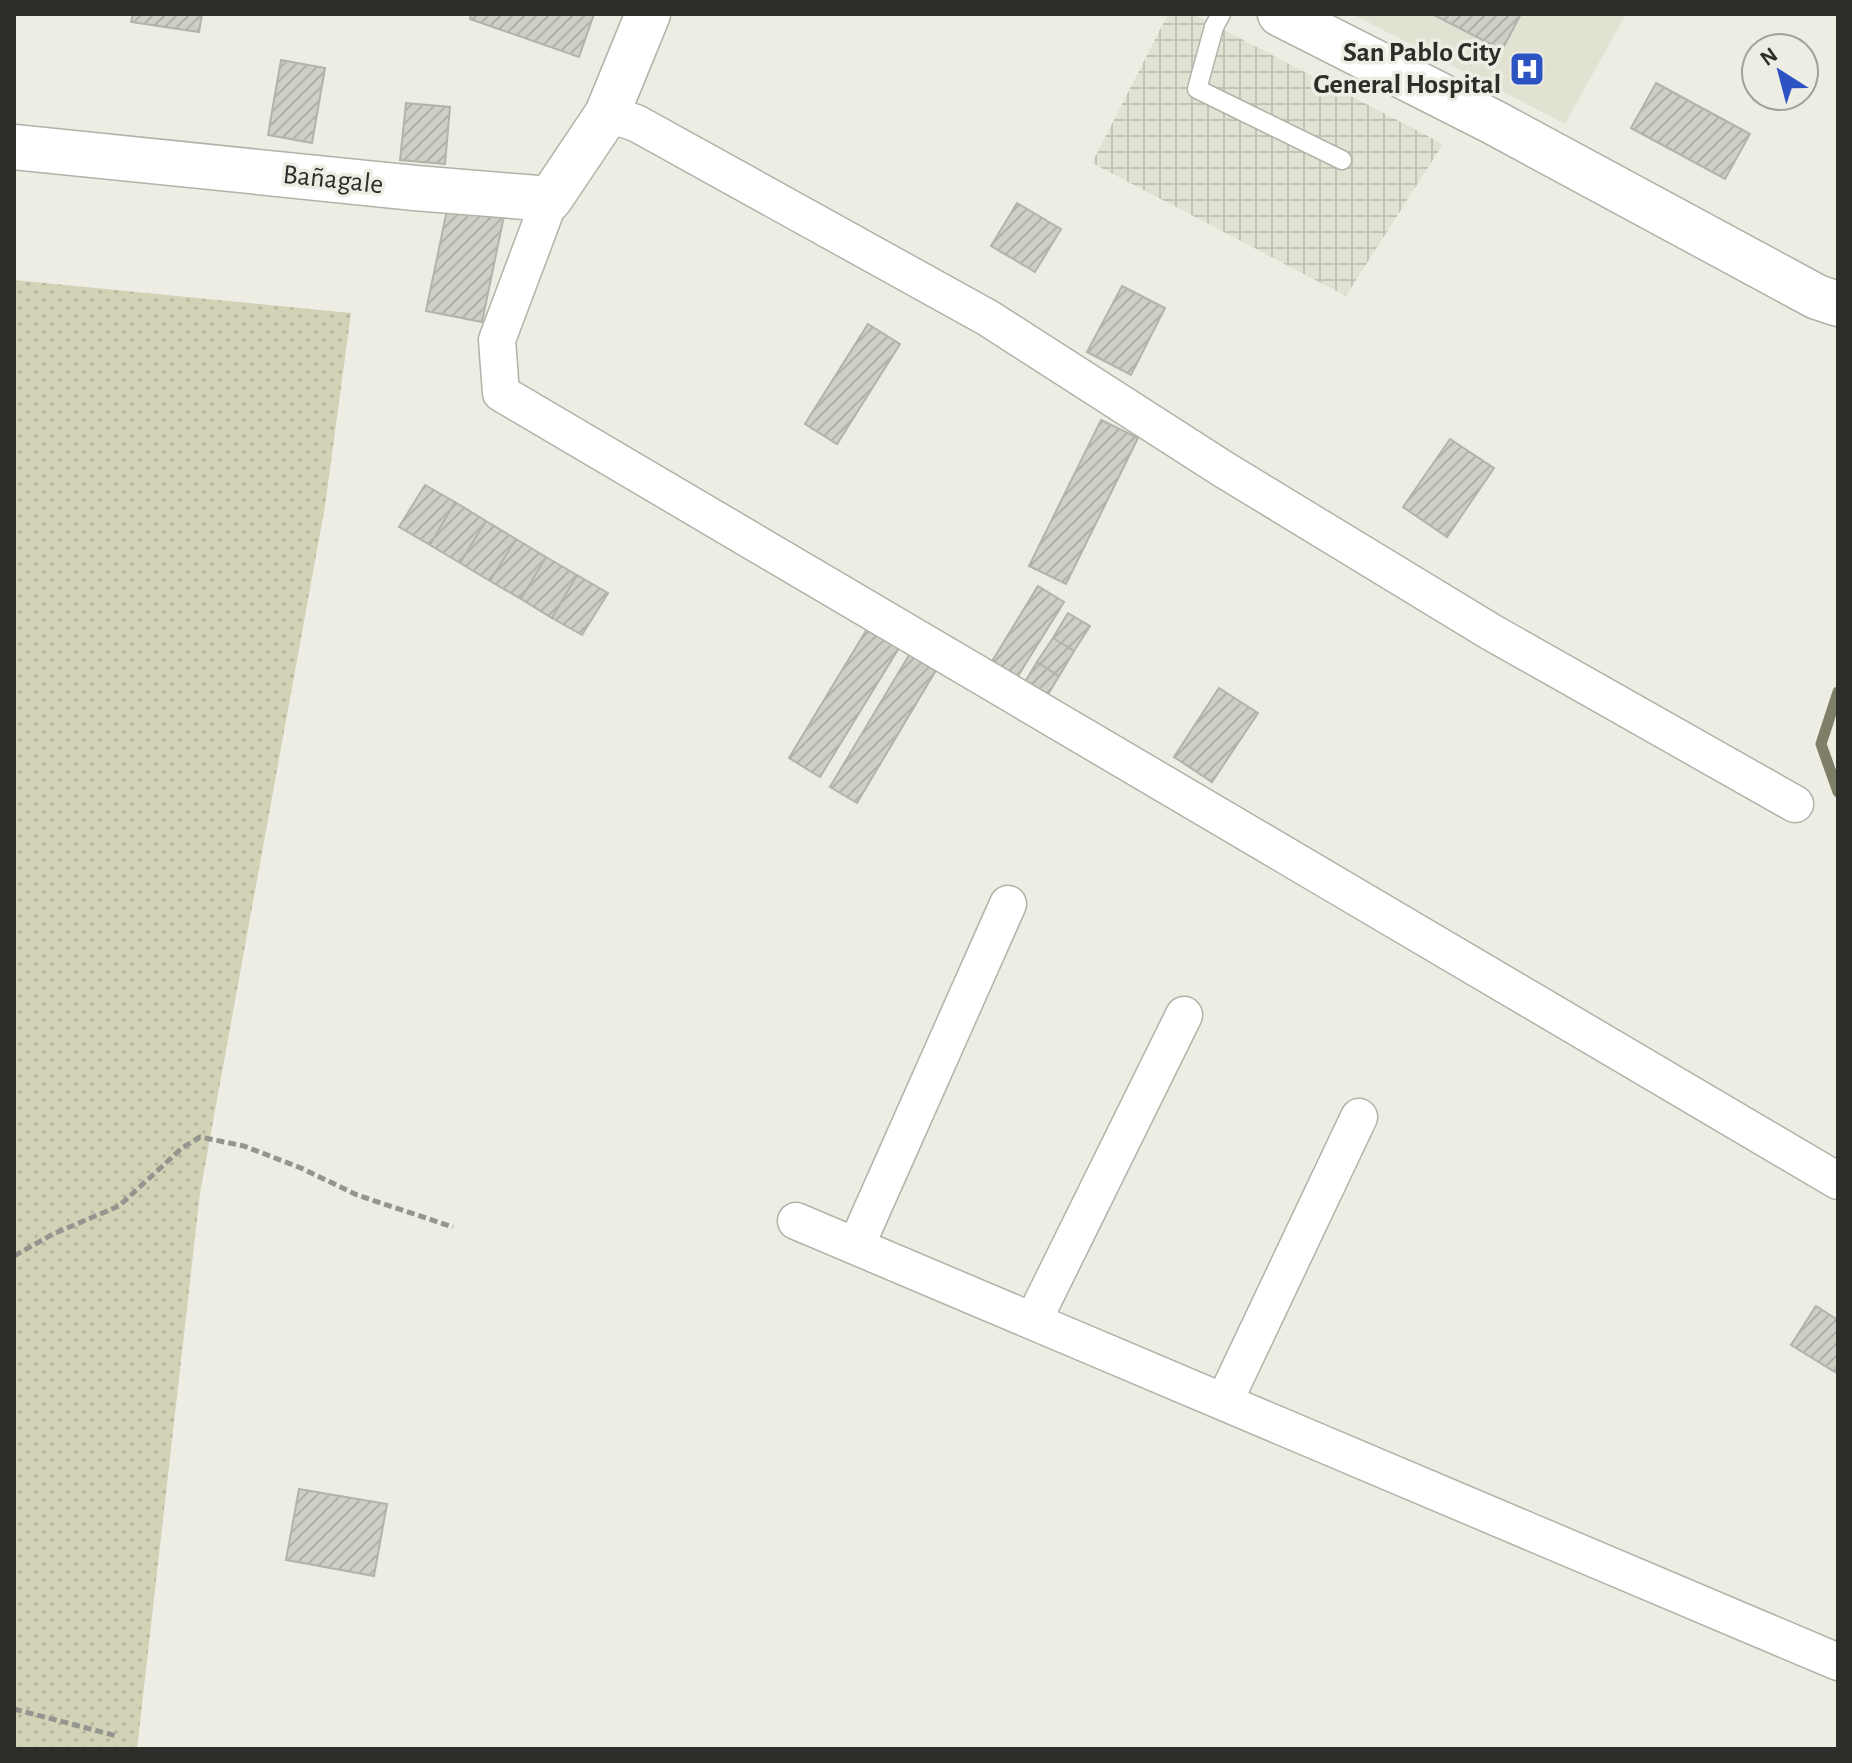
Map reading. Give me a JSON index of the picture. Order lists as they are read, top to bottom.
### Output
{
  "streets": {
    "street": ["Bañagale"]
  },
  "places": {
    "hospital": ["San Pablo City General Hospital"]
  },
  "north": "top left"
}
